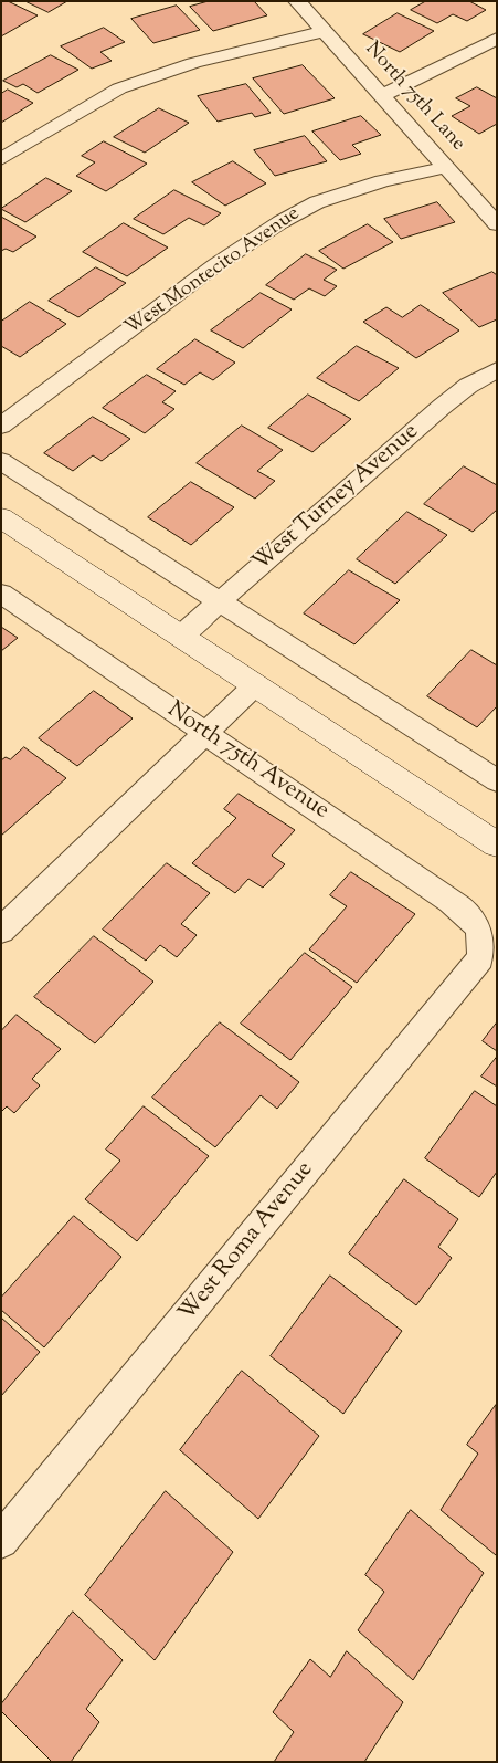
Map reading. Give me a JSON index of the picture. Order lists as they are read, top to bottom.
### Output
{
  "streets": {
    "street": [
      "North 75th Lane",
      "West Montecito Avenue",
      "West Turney Avenue",
      "North 75th Avenue",
      "West Roma Avenue"
    ]
  },
  "crossings": [
    ["North 75th Lane", "West Montecito Avenue"],
    ["North 75th Avenue", "West Roma Avenue"]
  ]
}
